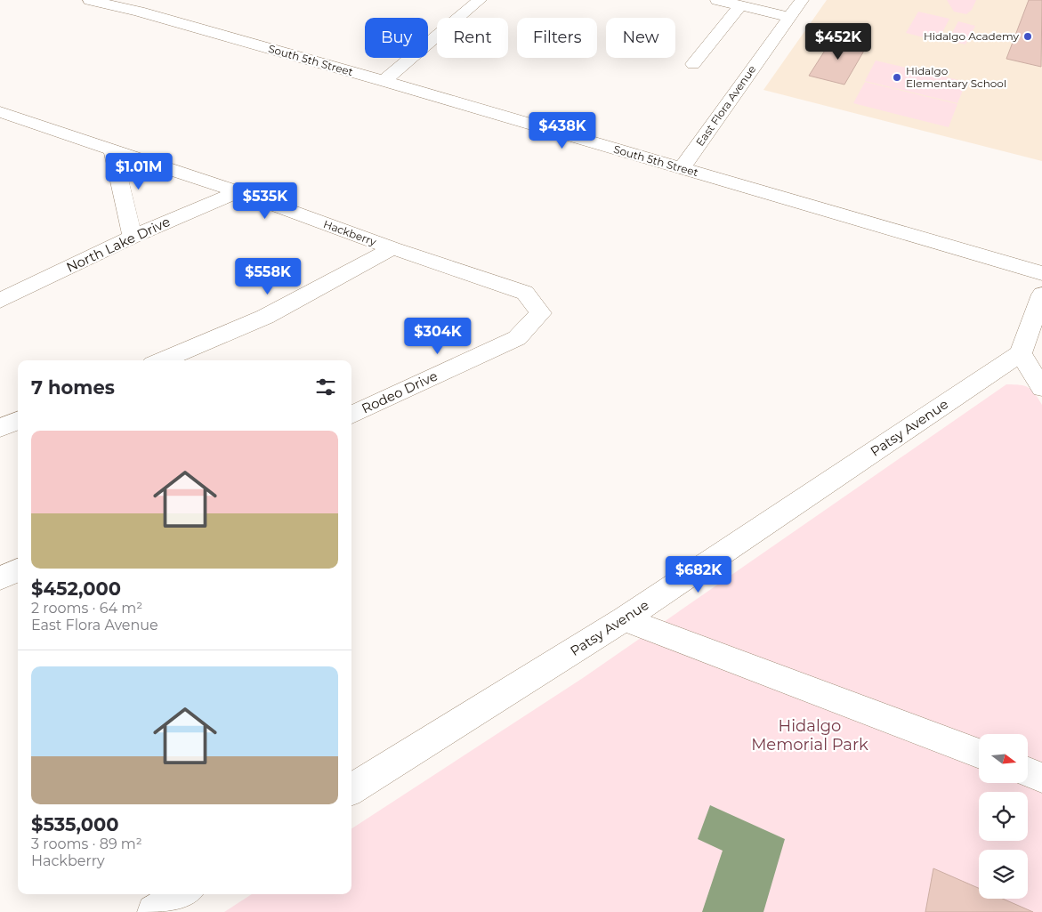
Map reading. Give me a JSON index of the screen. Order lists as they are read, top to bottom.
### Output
{
  "streets": {
    "street": [
      "South 5th Street",
      "East Flora Avenue",
      "Hackberry",
      "North Lake Drive",
      "Rodeo Drive",
      "Patsy Avenue"
    ]
  },
  "crossings": [
    ["South 5th Street", "East Flora Avenue"],
    ["Hackberry", "North Lake Drive"],
    ["Hackberry", "Rodeo Drive"]
  ],
  "parks": ["Hidalgo Memorial Park"],
  "places": ["Hidalgo Academy", "Hidalgo Elementary School"],
  "north": "right",
  "page": {
    "chip": [
      "Buy",
      "Rent",
      "Filters",
      "New"
    ],
    "price": [
      "$452K",
      "$438K",
      "$1.01M",
      "$535K",
      "$558K",
      "$304K",
      "$682K"
    ],
    "heading": "7 homes",
    "list": [
      {
        "name": "$452,000",
        "note": "2 rooms · 64 m² · East Flora Avenue"
      },
      {
        "name": "$535,000",
        "note": "3 rooms · 89 m² · Hackberry"
      }
    ]
  }
}
